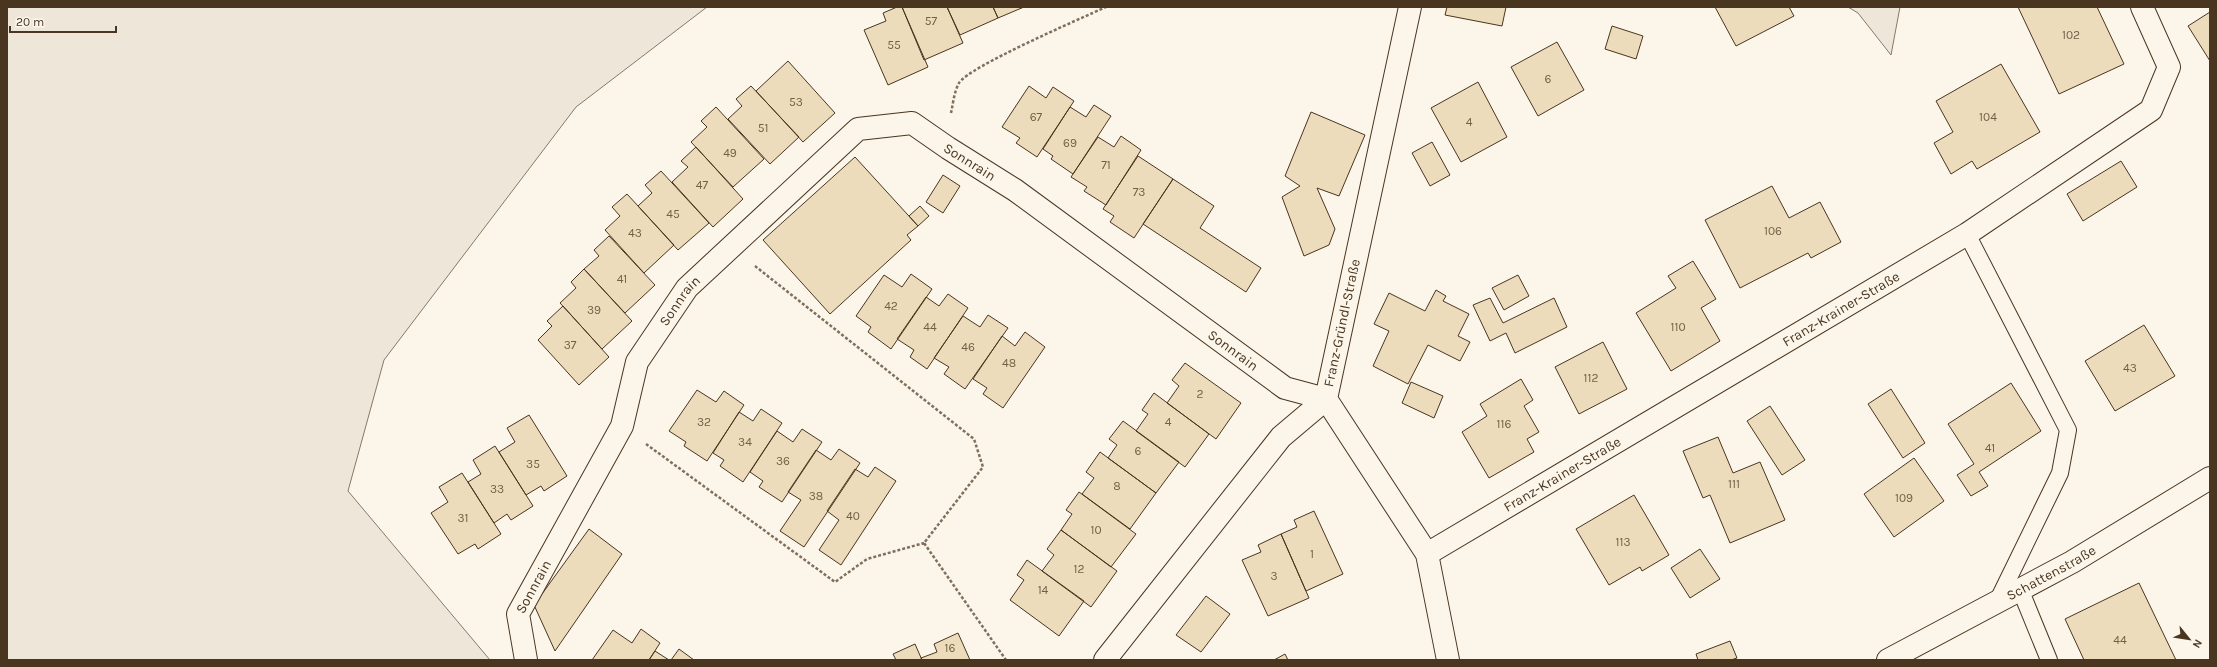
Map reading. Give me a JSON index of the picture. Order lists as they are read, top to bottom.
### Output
{
  "streets": {
    "street": [
      "Sonnrain",
      "Franz-Krainer-Straße",
      "Franz-Gründl-Straße",
      "Schattenstraße"
    ]
  },
  "crossings": [
    ["Sonnrain", "Franz-Gründl-Straße"],
    ["Franz-Krainer-Straße", "Franz-Gründl-Straße"]
  ],
  "house_numbers": [
    "57",
    "102",
    "55",
    "6",
    "53",
    "67",
    "104",
    "4",
    "51",
    "69",
    "49",
    "71",
    "47",
    "73",
    "45",
    "106",
    "43",
    "41",
    "42",
    "39",
    "44",
    "110",
    "37",
    "46",
    "48",
    "43",
    "112",
    "2",
    "32",
    "4",
    "116",
    "34",
    "41",
    "6",
    "36",
    "35",
    "111",
    "8",
    "33",
    "38",
    "109",
    "40",
    "31",
    "10",
    "113",
    "1",
    "12",
    "3",
    "14",
    "44",
    "16"
  ],
  "scale_bar": "20 m",
  "north": "bottom right"
}
